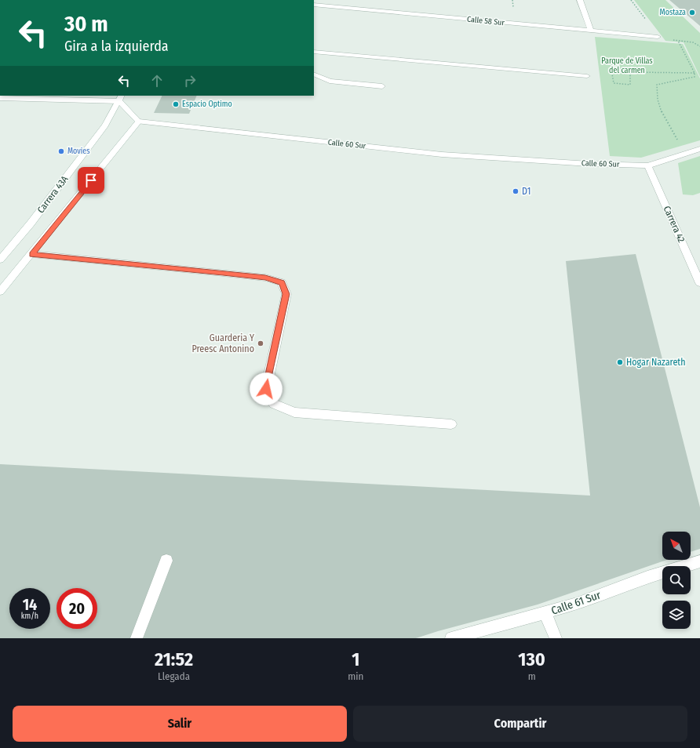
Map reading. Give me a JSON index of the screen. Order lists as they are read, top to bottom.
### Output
{
  "streets": {
    "street": [
      "Calle 58 Sur",
      "Calle 60 Sur",
      "Carrera 43A",
      "Carrera 42",
      "Calle 61 Sur"
    ]
  },
  "crossings": [
    ["Calle 60 Sur", "Carrera 42"]
  ],
  "parks": ["Parque de Villas del carmen"],
  "places": [
    "Mostaza",
    "Espacio Optimo",
    "Movies",
    "D1",
    "Guarderia Y Preesc Antonino",
    "Hogar Nazareth"
  ],
  "north": "top left",
  "page": {
    "turn": ["30 m", "Gira a la izquierda"],
    "speed": "14 km/h",
    "limit": "20",
    "eta": [
      "21:52",
      "Llegada",
      "1",
      "min",
      "130",
      "m"
    ],
    "buttons": ["Salir", "Compartir"]
  }
}
